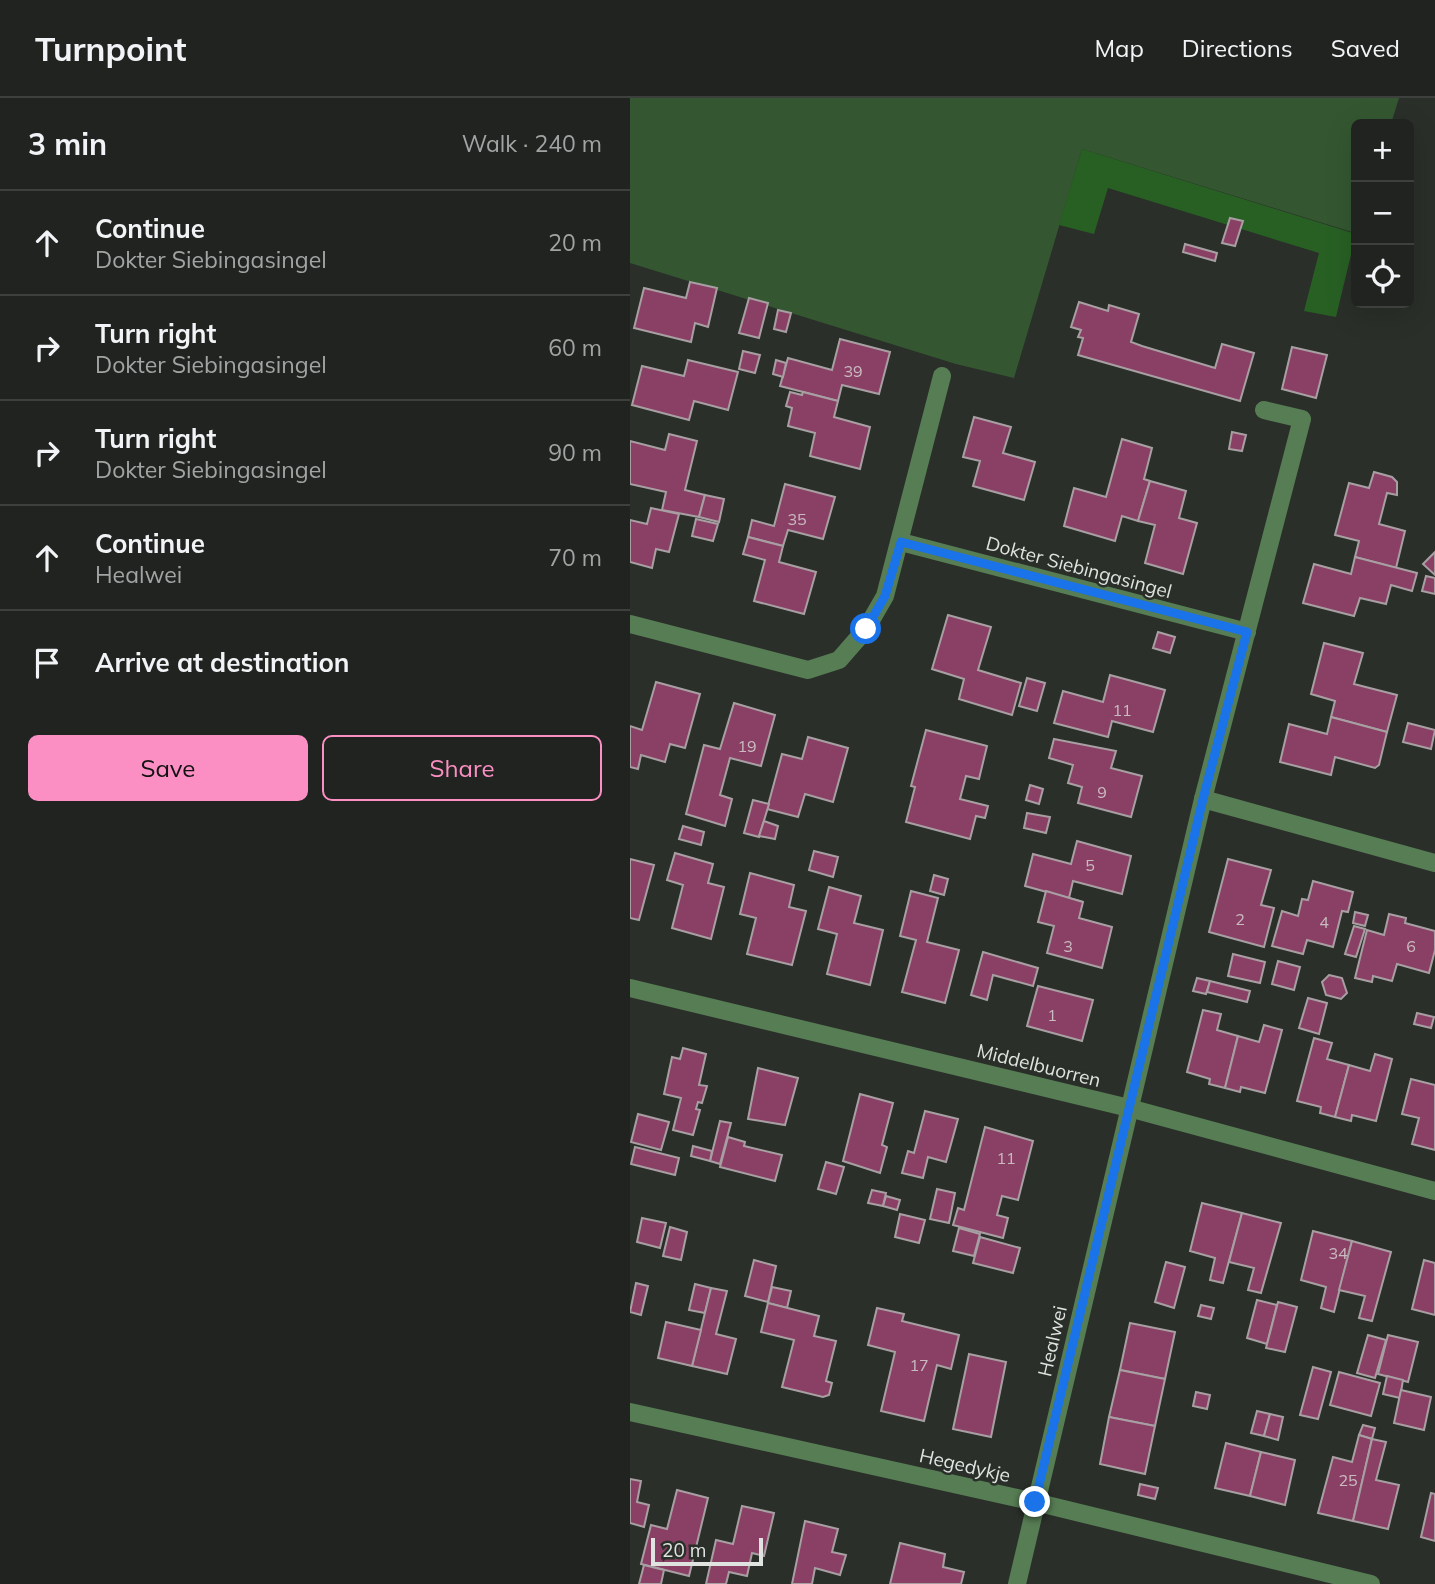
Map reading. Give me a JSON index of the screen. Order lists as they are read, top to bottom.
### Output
{
  "streets": {
    "street": [
      "Dokter Siebingasingel",
      "Middelbuorren",
      "Healwei",
      "Hegedykje"
    ]
  },
  "crossings": [
    ["Middelbuorren", "Healwei"],
    ["Healwei", "Hegedykje"]
  ],
  "house_numbers": [
    "39",
    "35",
    "11",
    "19",
    "9",
    "5",
    "2",
    "4",
    "3",
    "6",
    "1",
    "11",
    "34",
    "17",
    "25"
  ],
  "scale_bar": "20 m",
  "page": {
    "header": "Turnpoint",
    "nav": ["Map", "Directions", "Saved"],
    "heading": ["3 min", "Walk · 240 m"],
    "map_buttons": ["+", "−"],
    "list": [
      ["Continue", "Dokter Siebingasingel", "20 m"],
      ["Turn right", "Dokter Siebingasingel", "60 m"],
      ["Turn right", "Dokter Siebingasingel", "90 m"],
      ["Continue", "Healwei", "70 m"],
      "Arrive at destination"
    ],
    "buttons": ["Save", "Share"],
    "scale": "20 m"
  }
}
